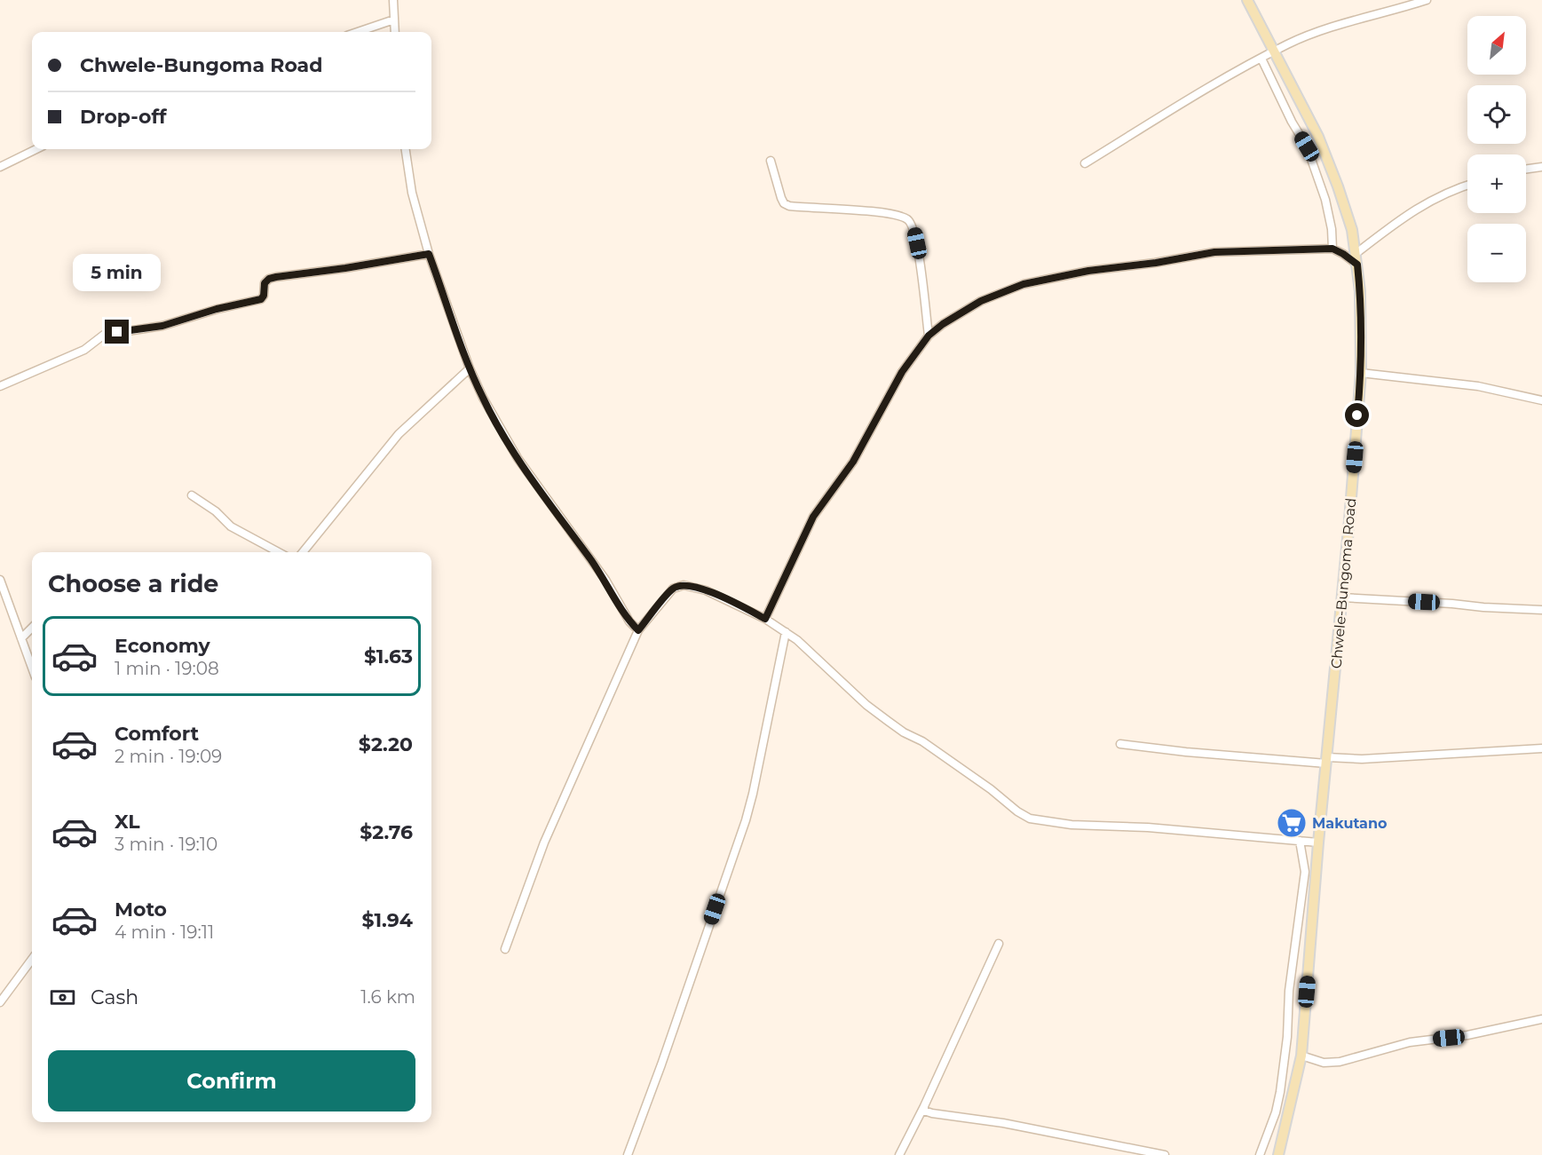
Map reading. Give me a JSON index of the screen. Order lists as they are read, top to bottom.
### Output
{
  "streets": {
    "main road": ["Chwele-Bungoma Road"]
  },
  "places": {
    "supermarket": ["Makutano"]
  },
  "north": "top right",
  "page": {
    "map_buttons": ["+", "−"],
    "banner": ["Chwele-Bungoma Road", "Drop-off"],
    "bubble": "5 min",
    "heading": "Choose a ride",
    "list": [
      {
        "name": "Economy",
        "note": "1 min · 19:08",
        "value": "$1.63"
      },
      {
        "name": "Comfort",
        "note": "2 min · 19:09",
        "value": "$2.20"
      },
      {
        "name": "XL",
        "note": "3 min · 19:10",
        "value": "$2.76"
      },
      {
        "name": "Moto",
        "note": "4 min · 19:11",
        "value": "$1.94"
      }
    ],
    "pay": ["Cash", "1.6 km"],
    "buttons": "Confirm"
  }
}
